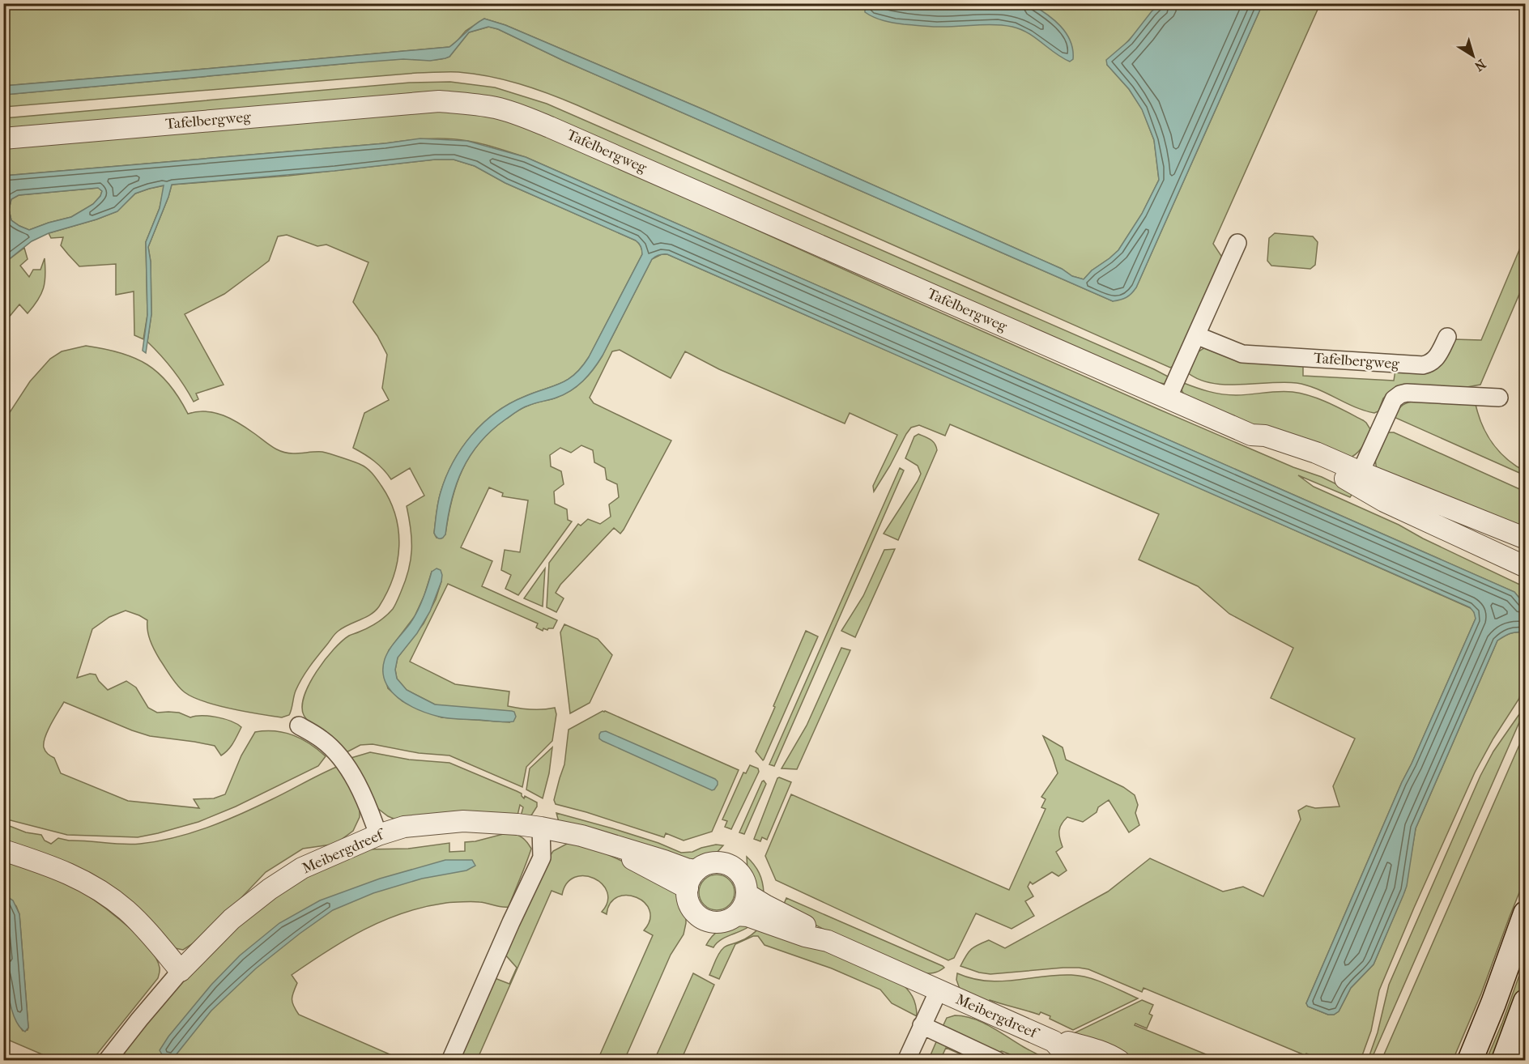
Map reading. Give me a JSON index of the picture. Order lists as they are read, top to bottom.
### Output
{
  "streets": {
    "street": ["Tafelbergweg", "Meibergdreef"]
  },
  "north": "bottom right"
}
